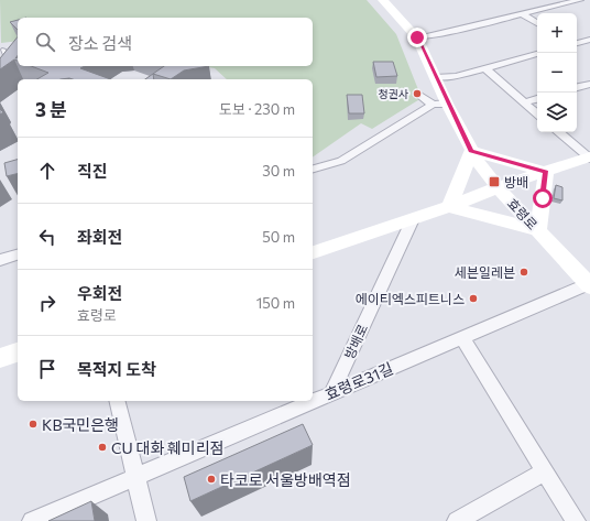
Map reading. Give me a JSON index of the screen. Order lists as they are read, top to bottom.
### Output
{
  "streets": {
    "main road": ["효령로"],
    "street": ["방배로", "효령로31길"]
  },
  "crossings": [
    ["효령로", "효령로31길"],
    ["방배로", "효령로31길"]
  ],
  "places": {
    "other": [
      "청권사",
      "세븐일레븐",
      "에이티엑스피트니스",
      "KB국민은행",
      "CU 대화 훼미리점",
      "타코로 서울방배역점"
    ],
    "transit": ["방배"]
  },
  "page": {
    "map_buttons": ["+", "−"],
    "search": "장소 검색",
    "heading": ["3 분", "도보 · 230 m"],
    "list": [
      ["직진", "30 m"],
      ["좌회전", "50 m"],
      ["우회전", "효령로", "150 m"],
      "목적지 도착"
    ]
  }
}
